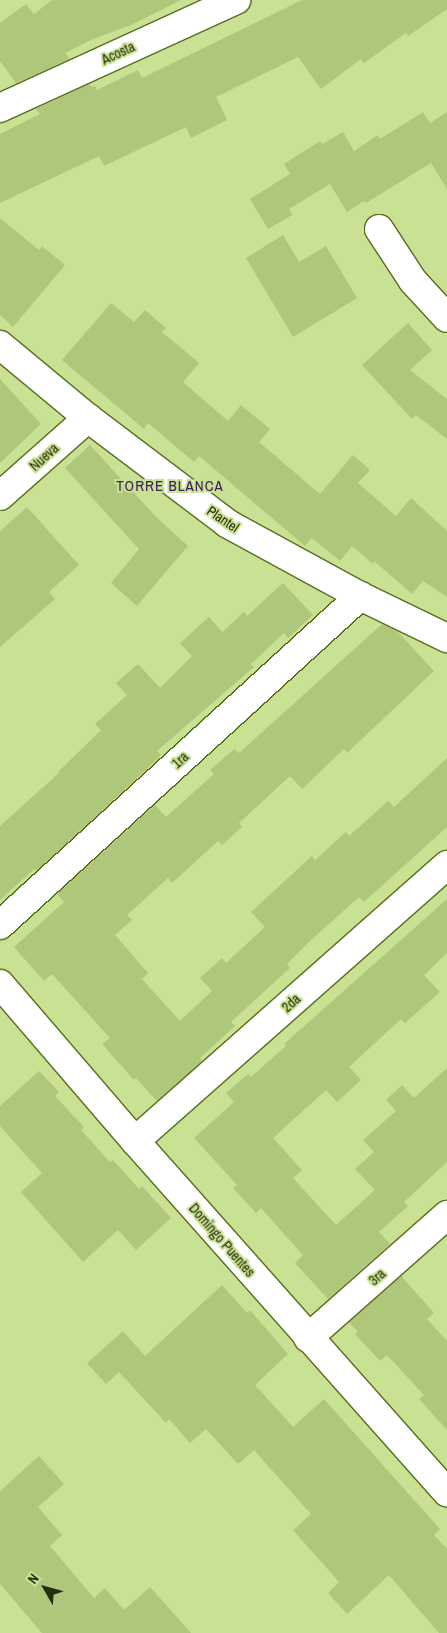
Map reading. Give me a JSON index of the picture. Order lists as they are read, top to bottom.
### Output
{
  "streets": {
    "street": [
      "Acosta",
      "Nueva",
      "Plantel",
      "1ra",
      "2da",
      "Domingo Puentes",
      "3ra"
    ]
  },
  "crossings": [
    ["Nueva", "Plantel"],
    ["Plantel", "1ra"],
    ["2da", "Domingo Puentes"],
    ["Domingo Puentes", "3ra"]
  ],
  "districts": ["TORRE BLANCA"],
  "north": "top left"
}
